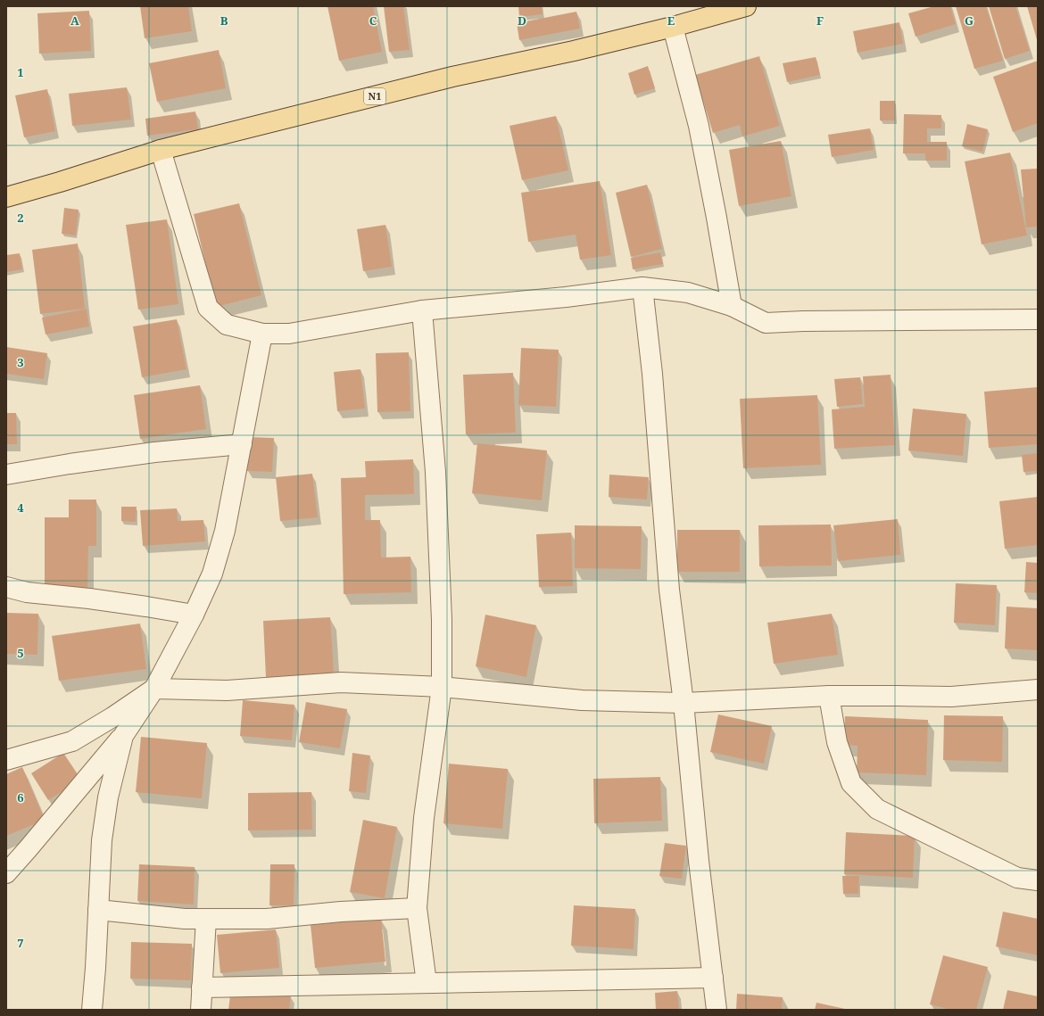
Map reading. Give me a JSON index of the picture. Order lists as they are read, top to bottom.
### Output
{
  "streets": {
    "main road": ["N1"]
  },
  "grid": {
    "columns": [
      "A",
      "B",
      "C",
      "D",
      "E",
      "F",
      "G"
    ],
    "rows": [
      "1",
      "2",
      "3",
      "4",
      "5",
      "6",
      "7"
    ]
  }
}
